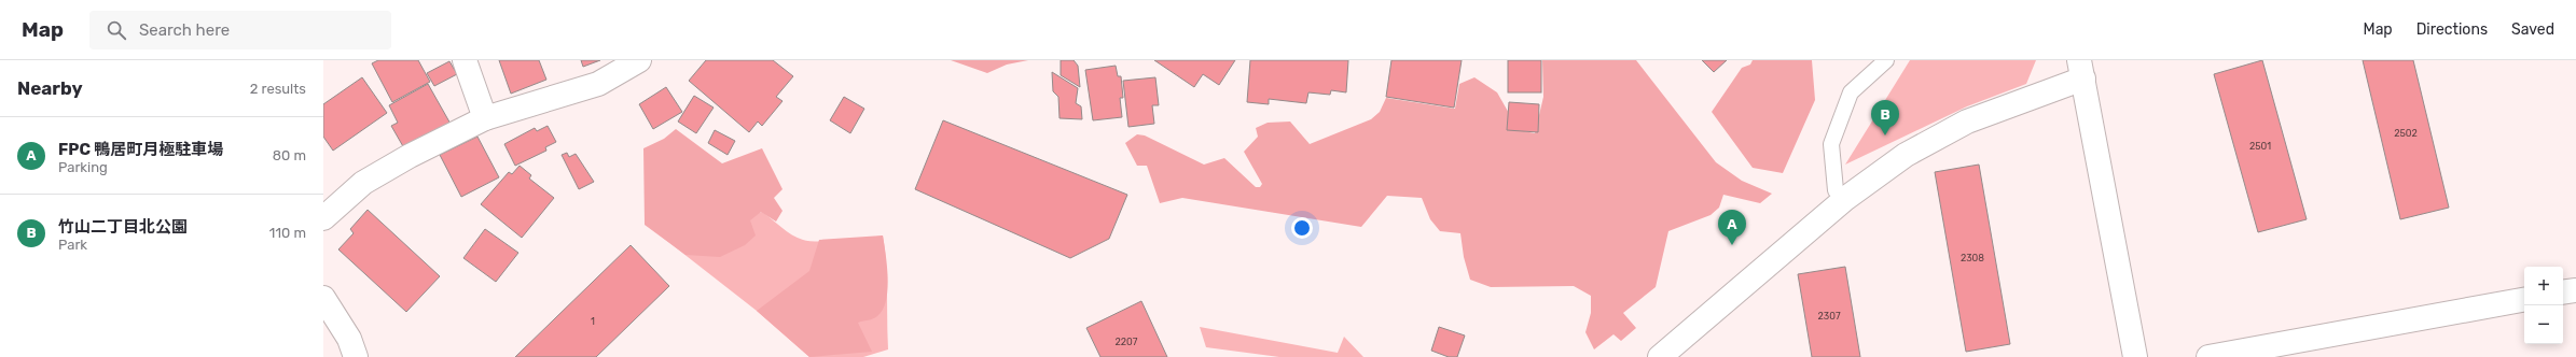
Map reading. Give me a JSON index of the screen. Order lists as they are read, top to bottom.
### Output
{
  "house_numbers": [
    "2502",
    "2501",
    "2308",
    "2307",
    "1",
    "2207"
  ],
  "page": {
    "header": "Map",
    "search": "Search here",
    "nav": ["Map", "Directions", "Saved"],
    "heading": ["Nearby", "2 results"],
    "pins": ["B", "A"],
    "list": [
      {
        "mark": "A",
        "name": "FPC 鴨居町月極駐車場",
        "note": "Parking",
        "value": "80 m"
      },
      {
        "mark": "B",
        "name": "竹山二丁目北公園",
        "note": "Park",
        "value": "110 m"
      }
    ],
    "map_buttons": ["+", "−"]
  }
}
